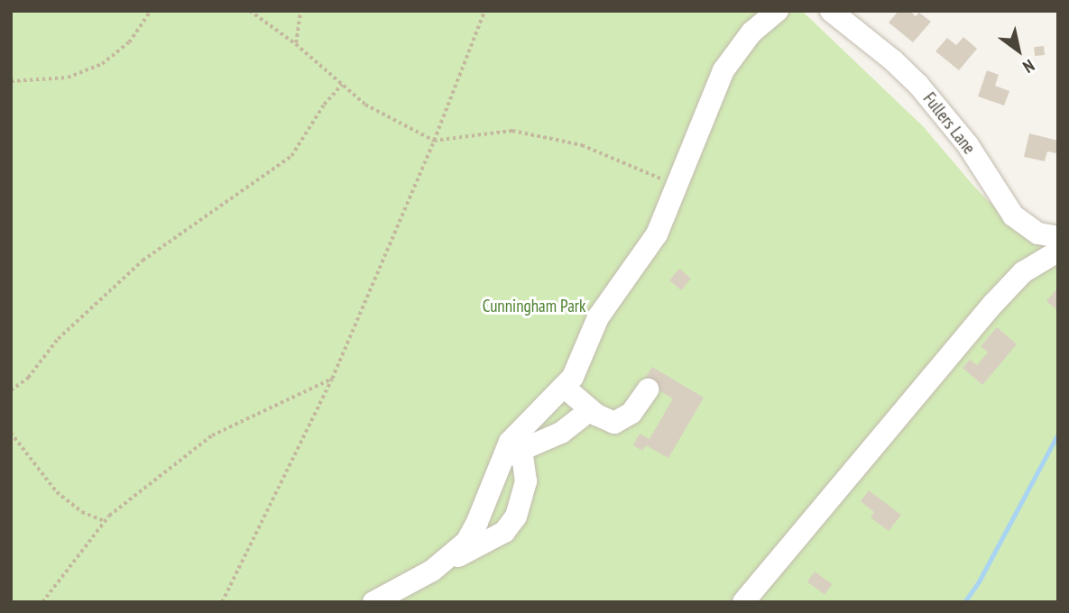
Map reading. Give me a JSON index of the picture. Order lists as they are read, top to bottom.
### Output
{
  "streets": {
    "street": ["Fullers Lane"]
  },
  "parks": ["Cunningham Park"],
  "north": "bottom right"
}
